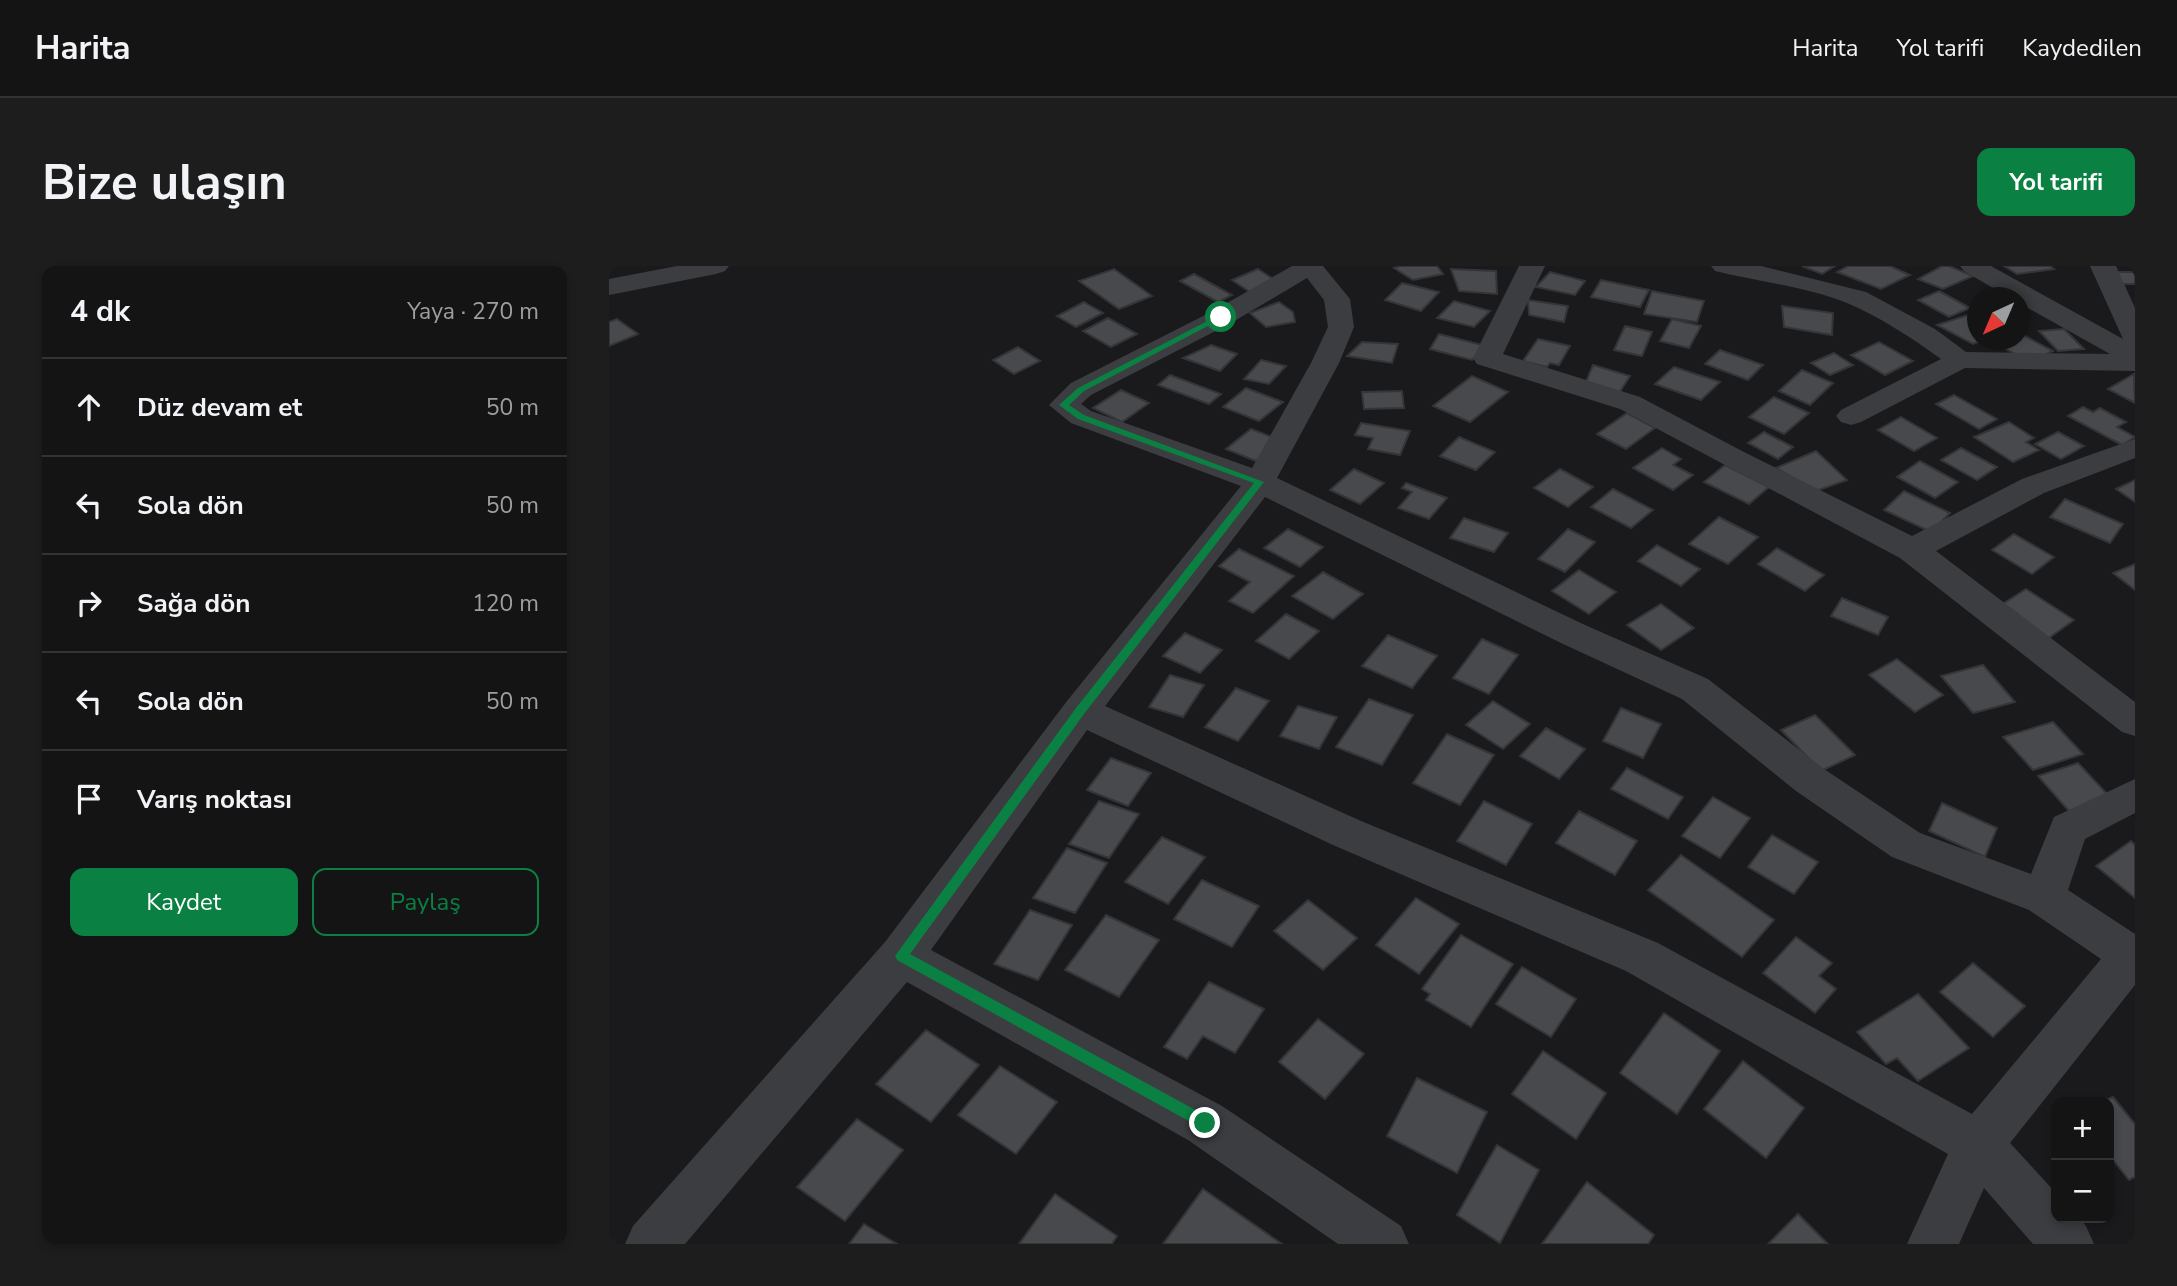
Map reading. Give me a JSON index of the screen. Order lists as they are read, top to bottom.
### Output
{
  "north": "bottom left",
  "page": {
    "header": "Harita",
    "nav": ["Harita", "Yol tarifi", "Kaydedilen"],
    "buttons": [
      "Yol tarifi",
      ["Kaydet", "Paylaş"]
    ],
    "title": "Bize ulaşın",
    "heading": ["4 dk", "Yaya · 270 m"],
    "list": [
      ["Düz devam et", "50 m"],
      ["Sola dön", "50 m"],
      ["Sağa dön", "120 m"],
      ["Sola dön", "50 m"],
      "Varış noktası"
    ],
    "map_buttons": ["+", "−"]
  }
}
